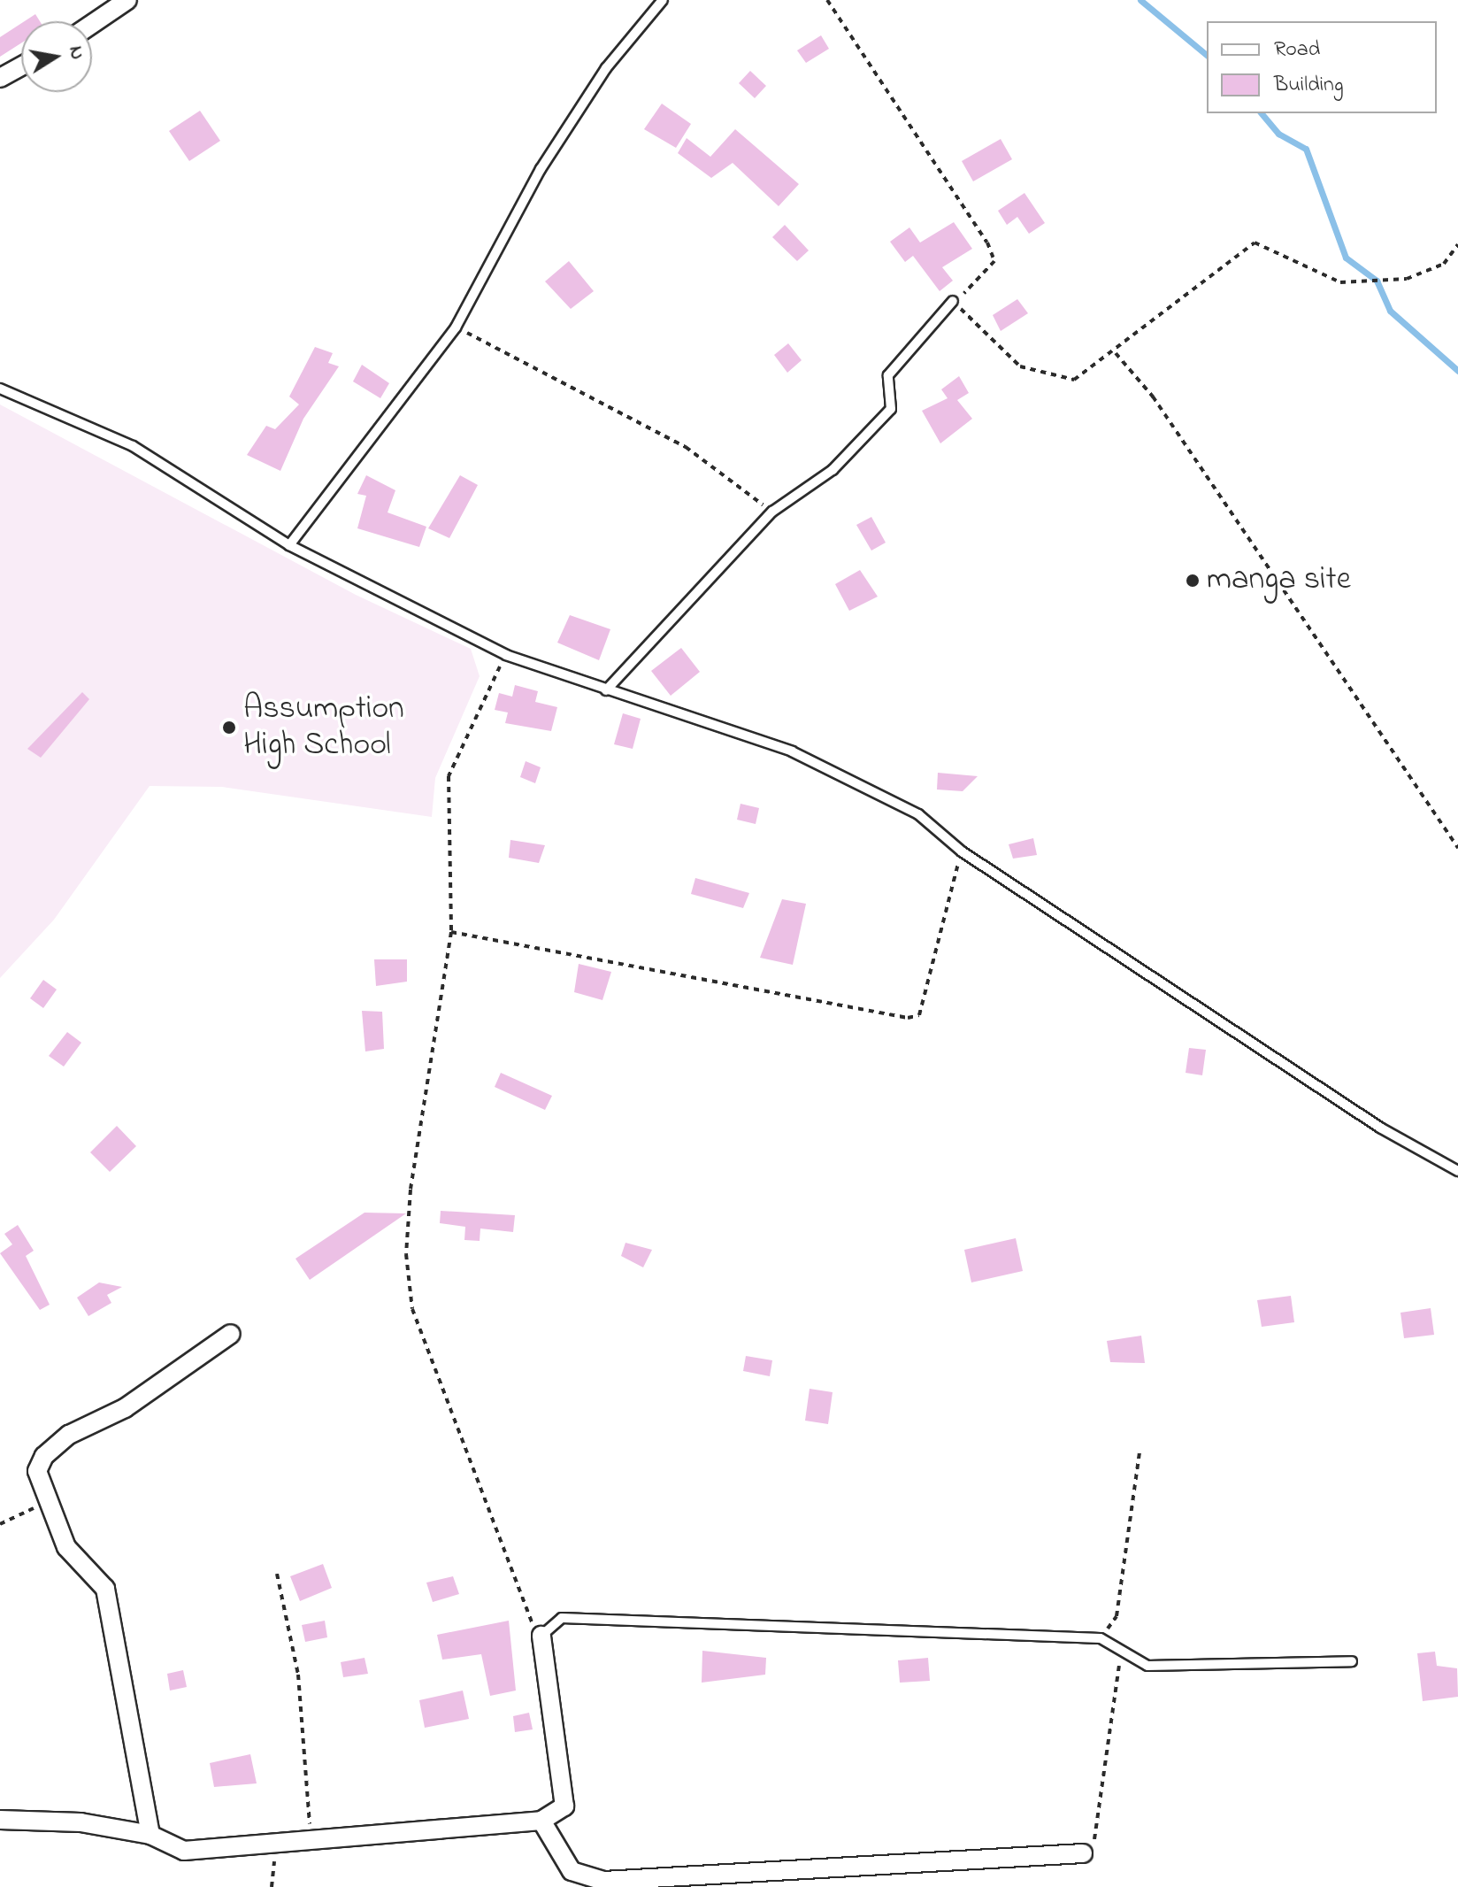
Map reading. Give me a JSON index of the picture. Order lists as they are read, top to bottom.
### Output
{
  "places": ["manga site", "Assumption High School"],
  "legend": ["Road", "Building"],
  "north": "right"
}
